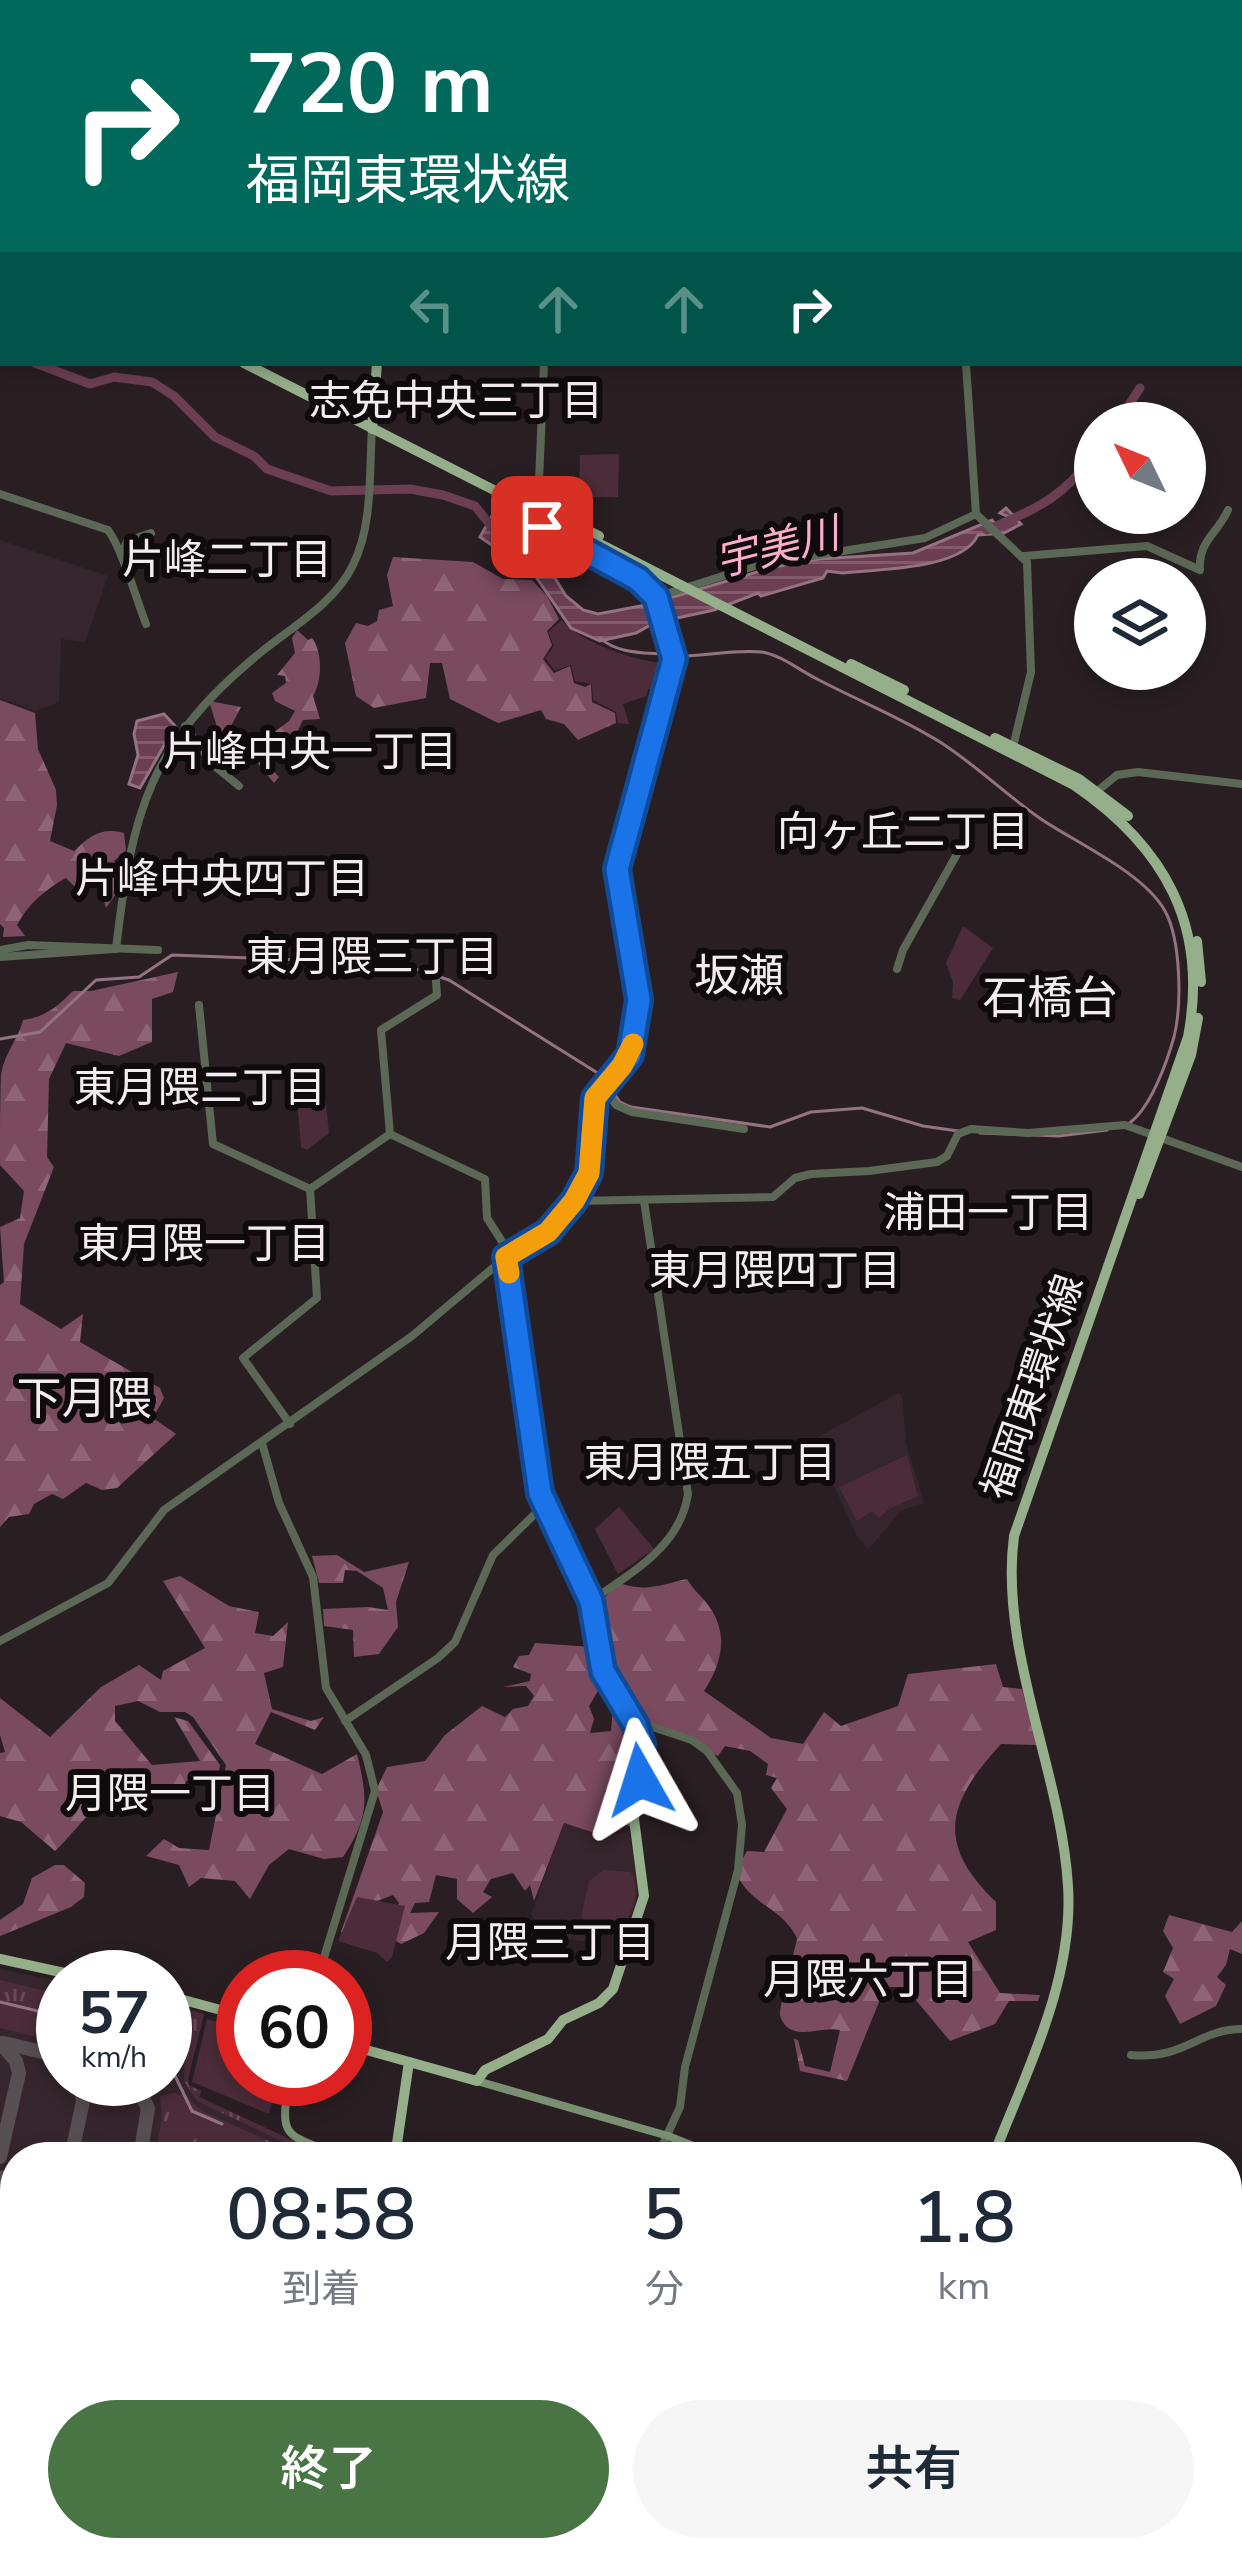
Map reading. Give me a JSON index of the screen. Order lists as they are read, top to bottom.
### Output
{
  "streets": {
    "main road": ["福岡東環状線"]
  },
  "districts": [
    "志免中央三丁目",
    "片峰二丁目",
    "片峰中央一丁目",
    "向ヶ丘二丁目",
    "片峰中央四丁目",
    "東月隈三丁目",
    "坂瀬",
    "石橋台",
    "東月隈二丁目",
    "浦田一丁目",
    "東月隈一丁目",
    "東月隈四丁目",
    "下月隈",
    "東月隈五丁目",
    "月隈一丁目",
    "月隈三丁目",
    "月隈六丁目"
  ],
  "water": ["宇美川"],
  "north": "top left",
  "page": {
    "turn": ["720 m", "福岡東環状線"],
    "speed": "57 km/h",
    "limit": "60",
    "eta": [
      "08:58",
      "到着",
      "5",
      "分",
      "1.8",
      "km"
    ],
    "buttons": ["終了", "共有"]
  }
}
